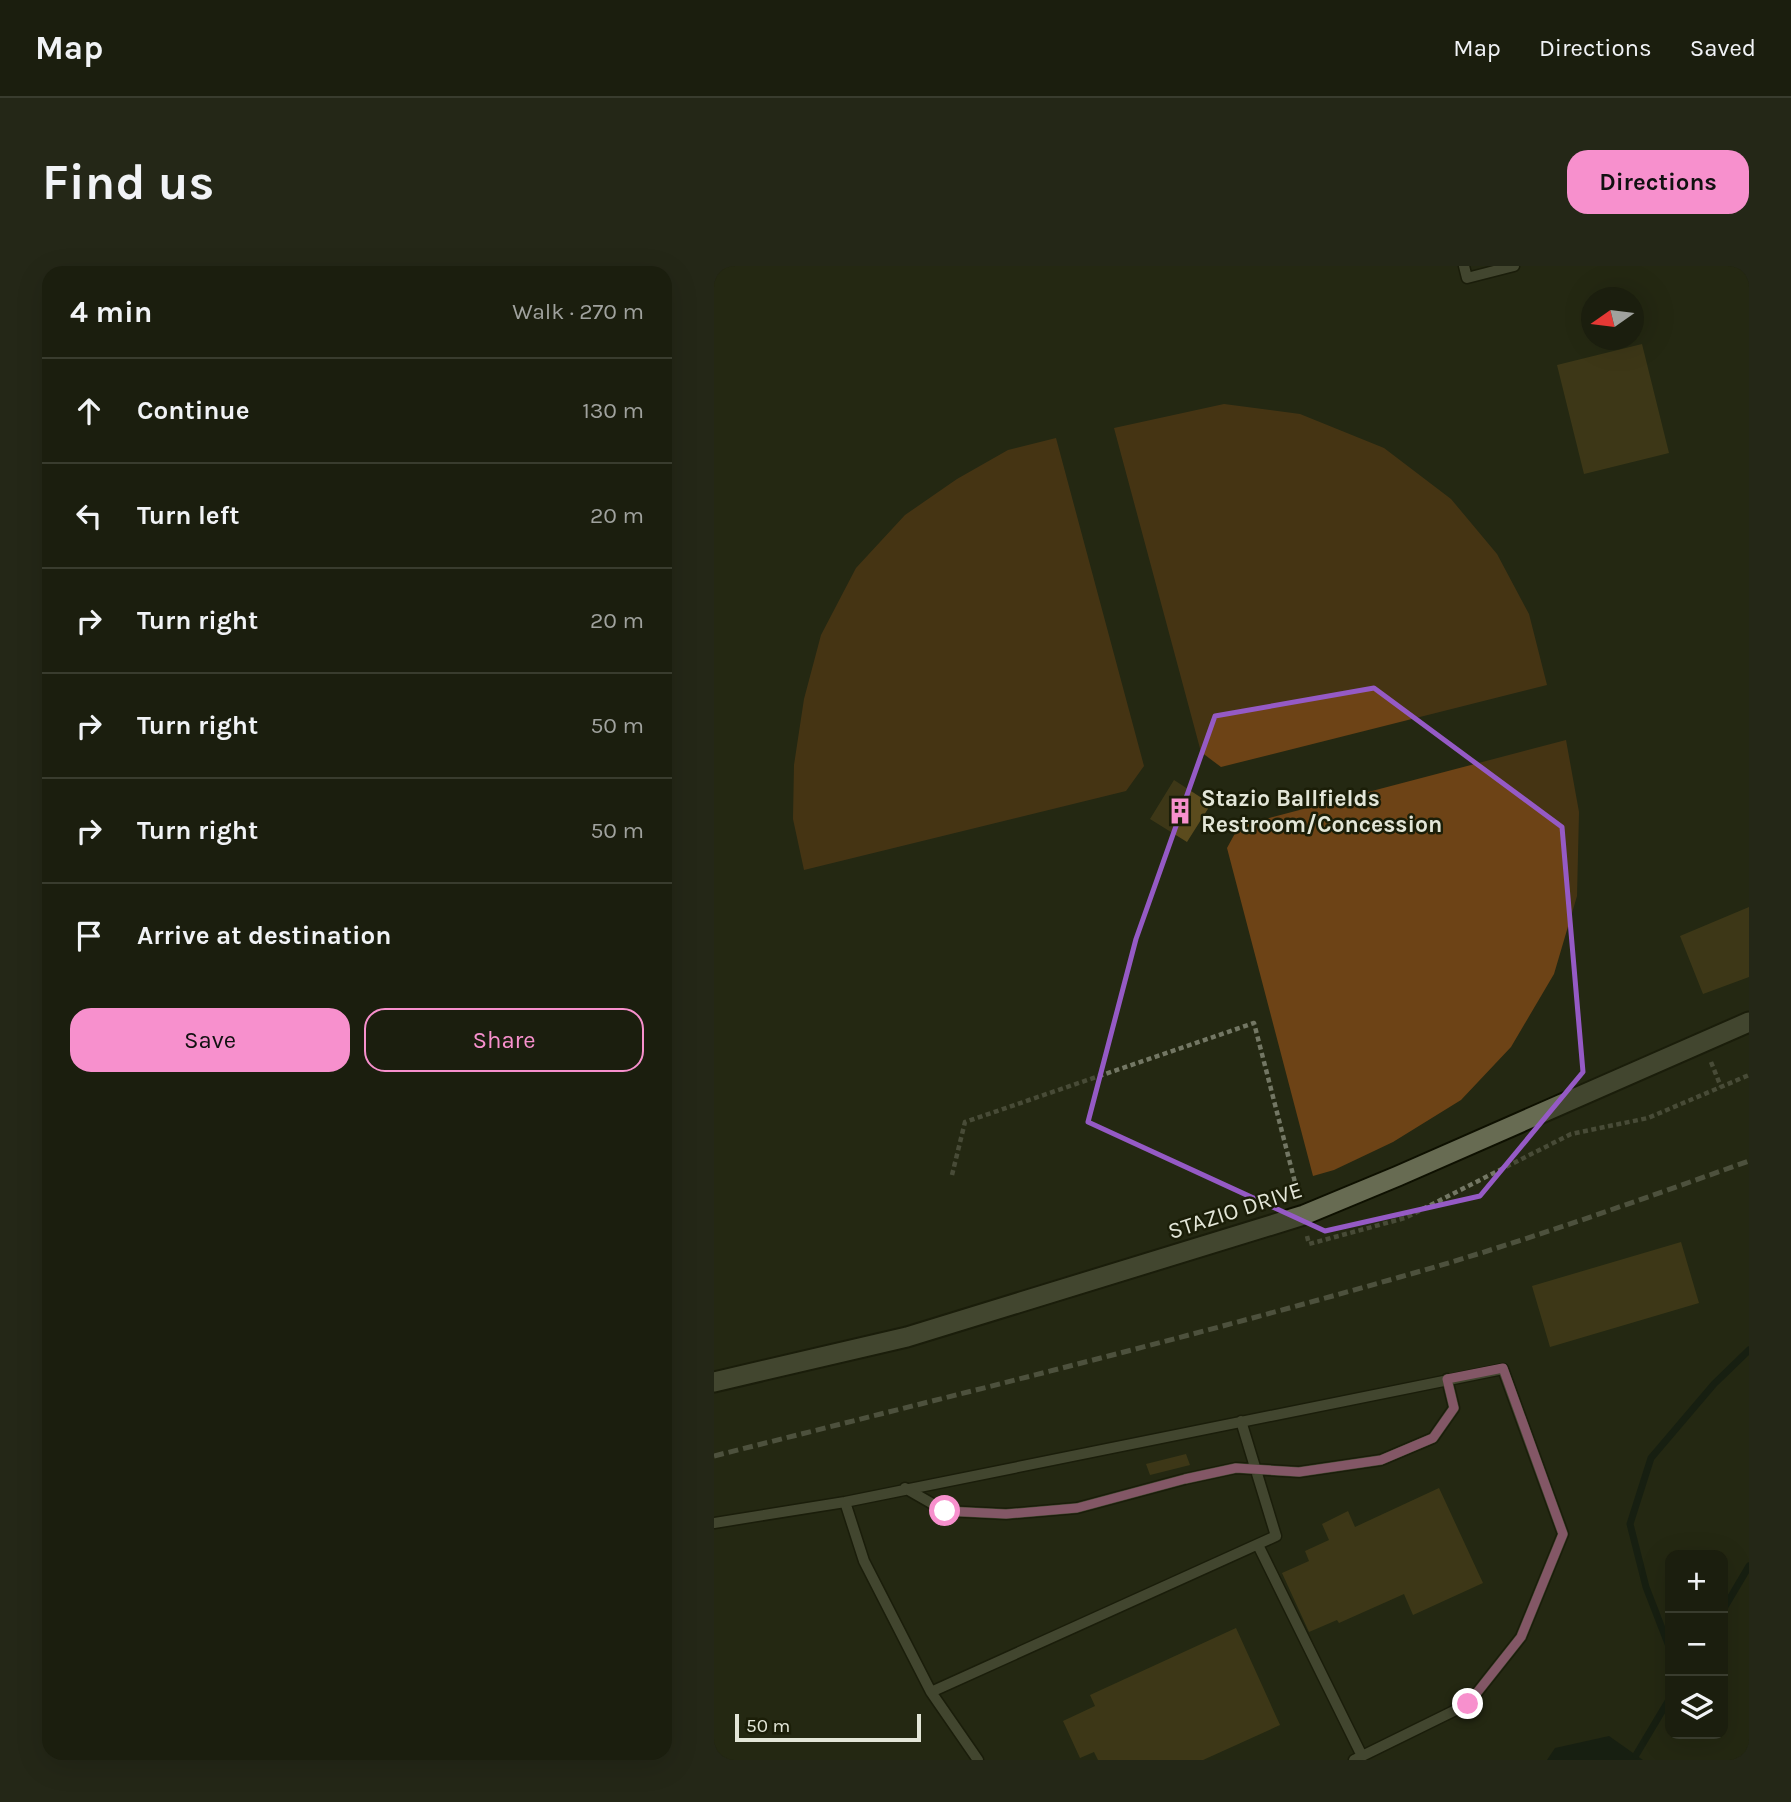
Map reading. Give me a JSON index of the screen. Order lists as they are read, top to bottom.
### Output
{
  "streets": {
    "street": ["STAZIO DRIVE"]
  },
  "places": {
    "building": ["Stazio Ballfields Restroom/Concession"]
  },
  "scale_bar": "50 m",
  "north": "left",
  "page": {
    "header": "Map",
    "nav": ["Map", "Directions", "Saved"],
    "buttons": [
      "Directions",
      ["Save", "Share"]
    ],
    "title": "Find us",
    "heading": ["4 min", "Walk · 270 m"],
    "list": [
      ["Continue", "130 m"],
      ["Turn left", "20 m"],
      ["Turn right", "20 m"],
      ["Turn right", "50 m"],
      ["Turn right", "50 m"],
      "Arrive at destination"
    ],
    "map_buttons": ["+", "−"],
    "scale": "50 m"
  }
}
